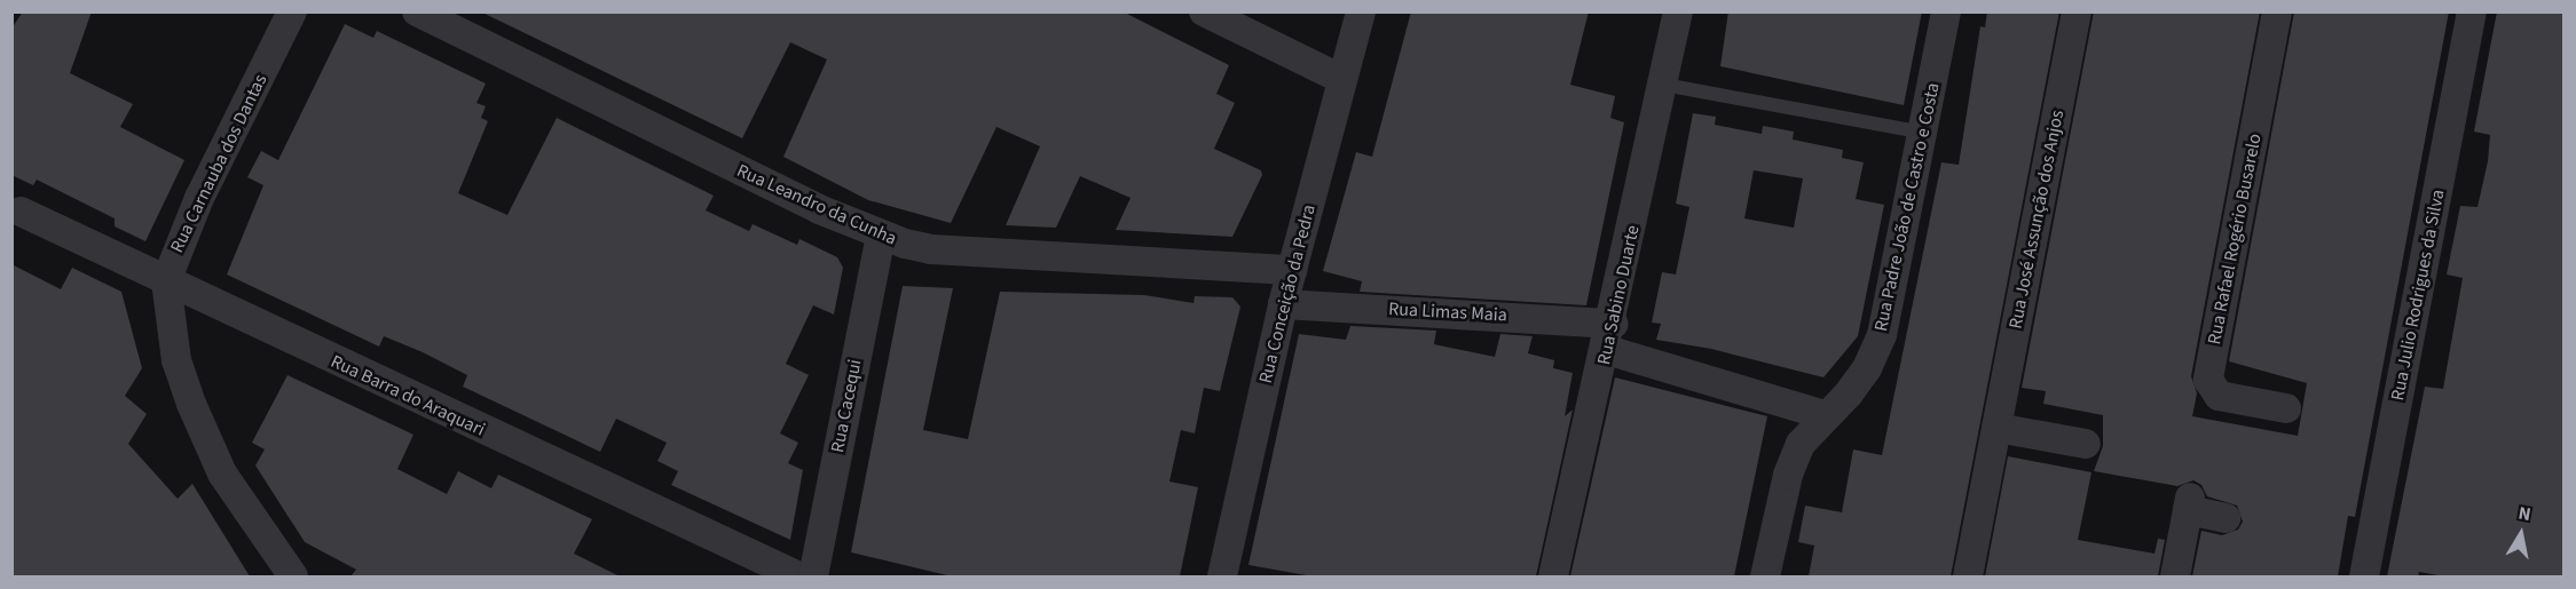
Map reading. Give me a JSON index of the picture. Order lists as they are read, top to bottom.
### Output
{
  "streets": {
    "street": [
      "Rua Carnauba dos Dantas",
      "Rua Leandro da Cunha",
      "Rua Padre João de Castro e Costa",
      "Rua José Assunção dos Anjos",
      "Rua Rafael Rogério Busarelo",
      "Rua Conceição da Pedra",
      "Rua Sabino Duarte",
      "Rua Julio Rodrigues da Silva",
      "Rua Limas Maia",
      "Rua Barra do Araquari",
      "Rua Cacequi"
    ]
  },
  "crossings": [
    ["Rua Carnauba dos Dantas", "Rua Barra do Araquari"],
    ["Rua Leandro da Cunha", "Rua Conceição da Pedra"],
    ["Rua Leandro da Cunha", "Rua Cacequi"],
    ["Rua Padre João de Castro e Costa", "Rua Limas Maia"],
    ["Rua Conceição da Pedra", "Rua Limas Maia"],
    ["Rua Sabino Duarte", "Rua Limas Maia"]
  ],
  "north": "top"
}
